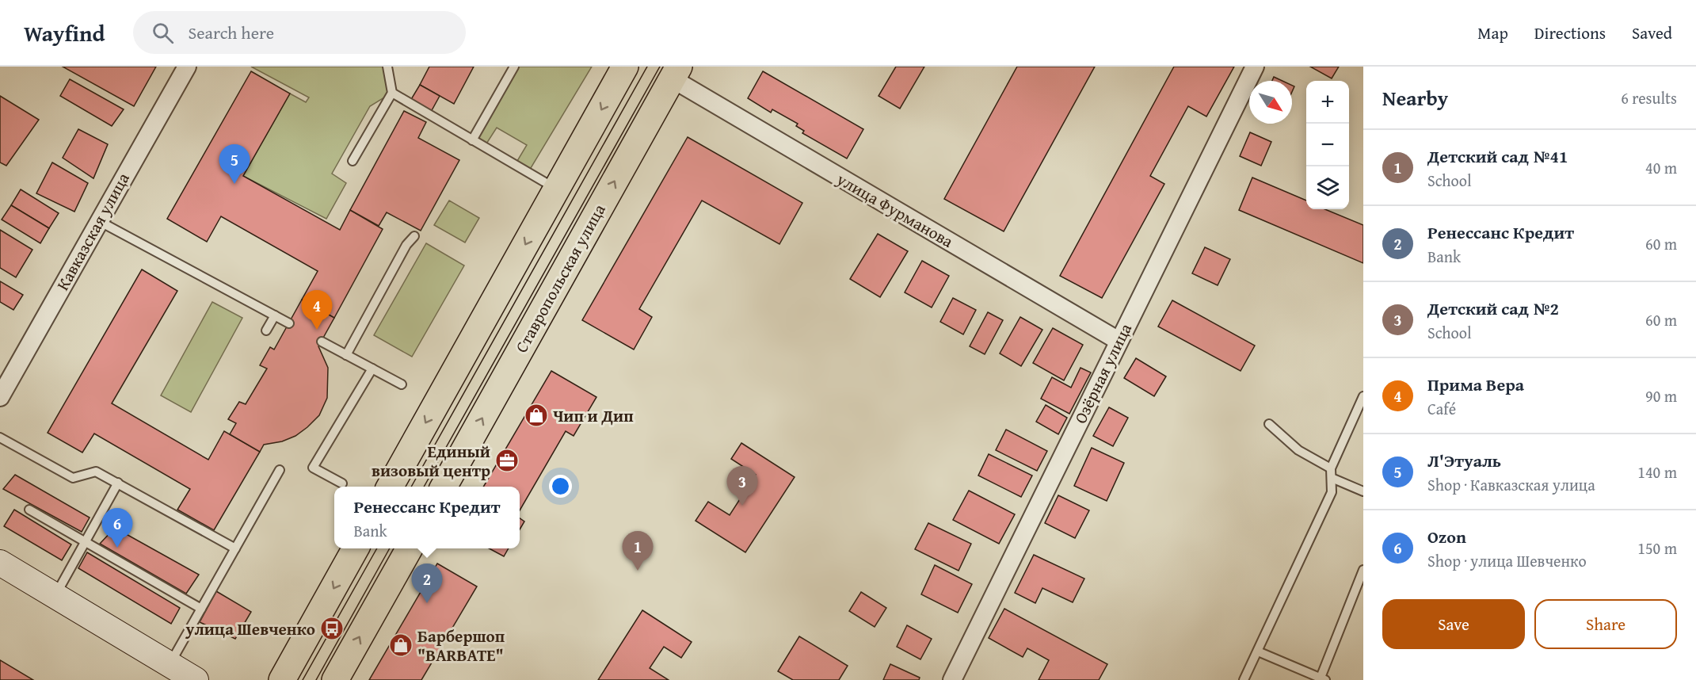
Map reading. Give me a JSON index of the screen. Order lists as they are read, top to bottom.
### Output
{
  "streets": {
    "main road": ["Ставропольская улица"],
    "street": ["улица Фурманова", "Кавказская улица", "Озёрная улица"]
  },
  "crossings": [
    ["улица Фурманова", "Ставропольская улица"],
    ["улица Фурманова", "Озёрная улица"]
  ],
  "places": {
    "shop": ["Чип и Дип", "Барбершоп \"BARBATE\""],
    "office": ["Единый визовый центр"],
    "bus stop": ["улица Шевченко"]
  },
  "north": "bottom right",
  "page": {
    "header": "Wayfind",
    "search": "Search here",
    "nav": ["Map", "Directions", "Saved"],
    "heading": ["Nearby", "6 results"],
    "map_buttons": ["+", "−"],
    "list": [
      {
        "mark": "1",
        "name": "Детский сад №41",
        "note": "School",
        "value": "40 m"
      },
      {
        "mark": "2",
        "name": "Ренессанс Кредит",
        "note": "Bank",
        "value": "60 m"
      },
      {
        "mark": "3",
        "name": "Детский сад №2",
        "note": "School",
        "value": "60 m"
      },
      {
        "mark": "4",
        "name": "Прима Вера",
        "note": "Café",
        "value": "90 m"
      },
      {
        "mark": "5",
        "name": "Л'Этуаль",
        "note": "Shop · Кавказская улица",
        "value": "140 m"
      },
      {
        "mark": "6",
        "name": "Ozon",
        "note": "Shop · улица Шевченко",
        "value": "150 m"
      }
    ],
    "pins": [
      "5",
      "4",
      "3",
      "6",
      "1",
      "2"
    ],
    "popup": ["Ренессанс Кредит", "Bank"],
    "buttons": ["Save", "Share"]
  }
}
